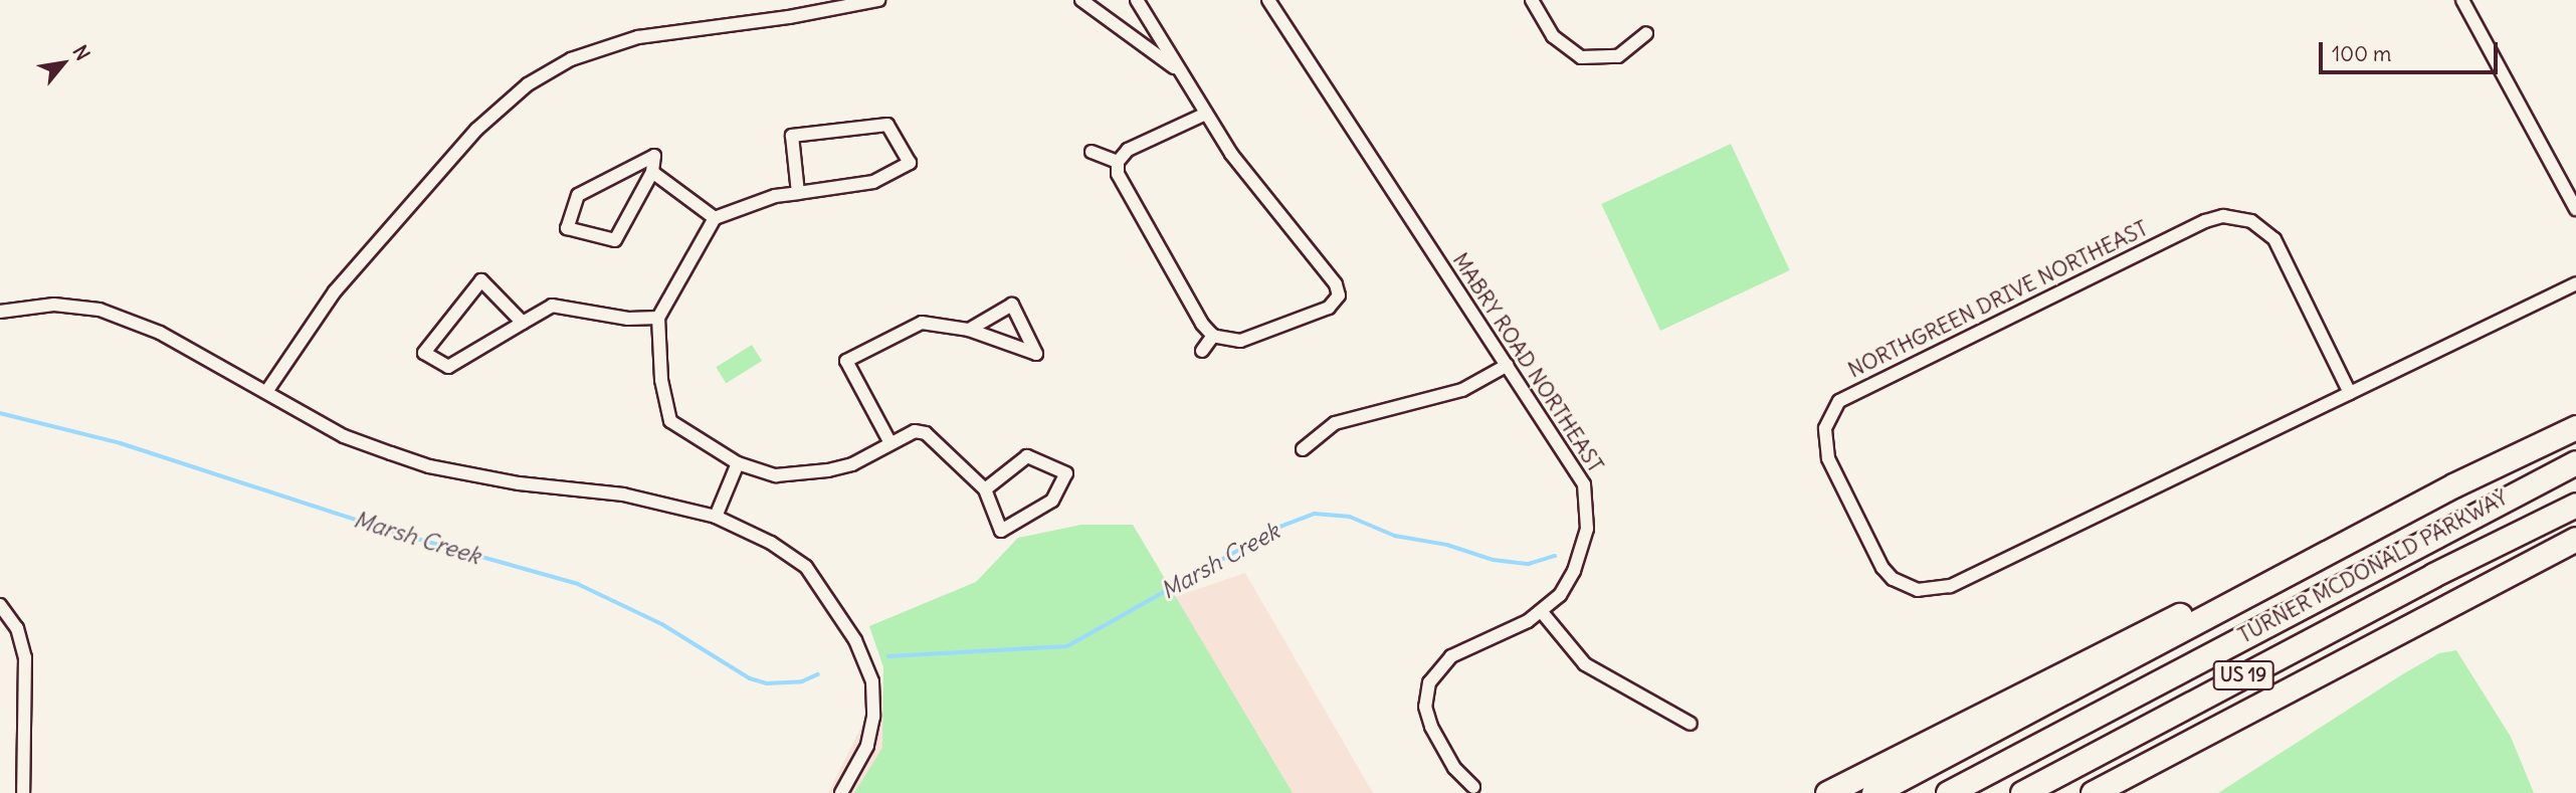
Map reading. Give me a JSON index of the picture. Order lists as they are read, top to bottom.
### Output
{
  "streets": {
    "highway": ["TURNER MCDONALD PARKWAY", "US 19"],
    "street": ["NORTHGREEN DRIVE NORTHEAST", "MABRY ROAD NORTHEAST"]
  },
  "water": ["Marsh Creek"],
  "scale_bar": "100 m",
  "north": "top right"
}
